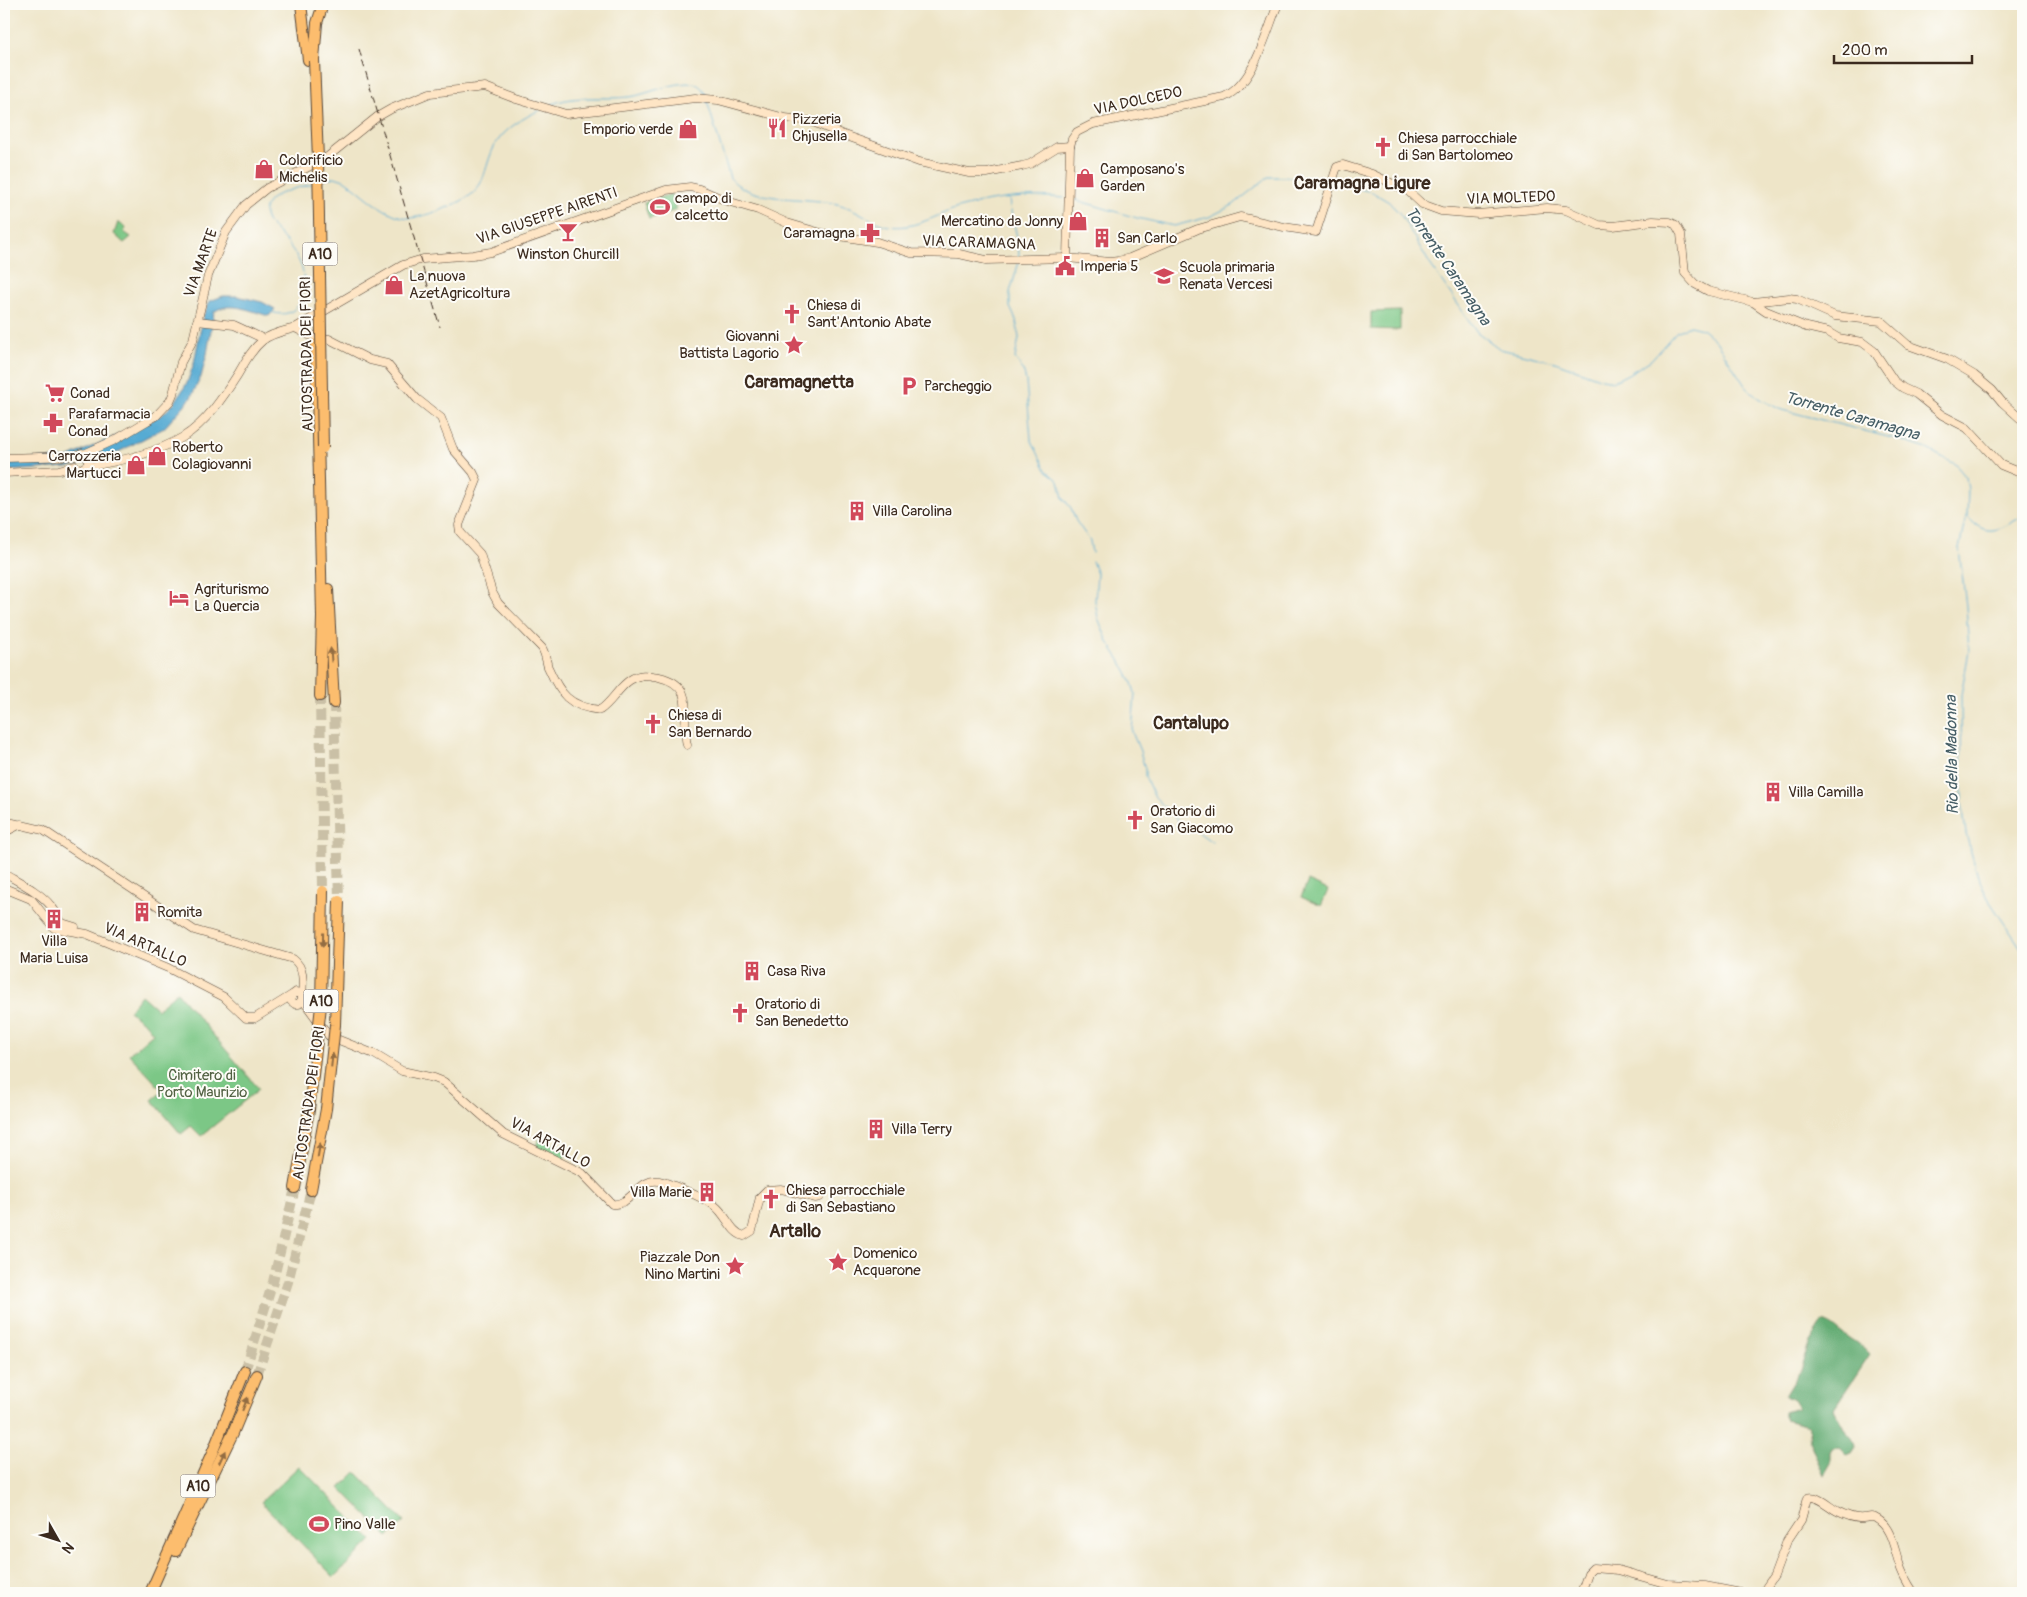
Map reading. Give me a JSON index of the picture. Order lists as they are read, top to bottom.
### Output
{
  "streets": {
    "highway": ["A10", "AUTOSTRADA DEI FIORI"],
    "street": [
      "VIA DOLCEDO",
      "VIA MOLTEDO",
      "VIA GIUSEPPE AIRENTI",
      "VIA CARAMAGNA",
      "VIA MARTE",
      "VIA ARTALLO"
    ]
  },
  "crossings": [
    ["VIA DOLCEDO", "VIA MARTE"],
    ["VIA MOLTEDO", "VIA CARAMAGNA"],
    ["VIA GIUSEPPE AIRENTI", "VIA CARAMAGNA"],
    ["VIA GIUSEPPE AIRENTI", "VIA MARTE"]
  ],
  "districts": [
    "Caramagna Ligure",
    "Caramagnetta",
    "Cantalupo",
    "Artallo"
  ],
  "water": ["Torrente Caramagna", "Rio della Madonna"],
  "parks": ["Cimitero di Porto Maurizio"],
  "places": {
    "restaurant": ["Pizzeria Chjusella"],
    "shop": [
      "Emporio verde",
      "Colorificio Michelis",
      "Camposano's Garden",
      "Mercatino da Jonny",
      "La nuova AzetAgricoltura",
      "Roberto Colagiovanni",
      "Carrozzeria Martucci"
    ],
    "church": [
      "Chiesa parrocchiale di San Bartolomeo",
      "Chiesa di Sant'Antonio Abate",
      "Chiesa di San Bernardo",
      "Oratorio di San Giacomo",
      "Oratorio di San Benedetto",
      "Chiesa parrocchiale di San Sebastiano"
    ],
    "sports": ["campo di calcetto", "Pino Valle"],
    "bar": ["Winston Churcill"],
    "pharmacy": ["Caramagna", "Parafarmacia Conad"],
    "building": [
      "San Carlo",
      "Villa Carolina",
      "Villa Camilla",
      "Romita",
      "Villa Maria Luisa",
      "Casa Riva",
      "Villa Terry",
      "Villa Marie"
    ],
    "public building": ["Imperia 5"],
    "school or university": ["Scuola primaria Renata Vercesi"],
    "place": ["Giovanni Battista Lagorio", "Domenico Acquarone", "Piazzale Don Nino Martini"],
    "parking": ["Parcheggio"],
    "supermarket": ["Conad"],
    "hotel": ["Agriturismo La Quercia"]
  },
  "scale_bar": "200 m",
  "north": "bottom right"
}
